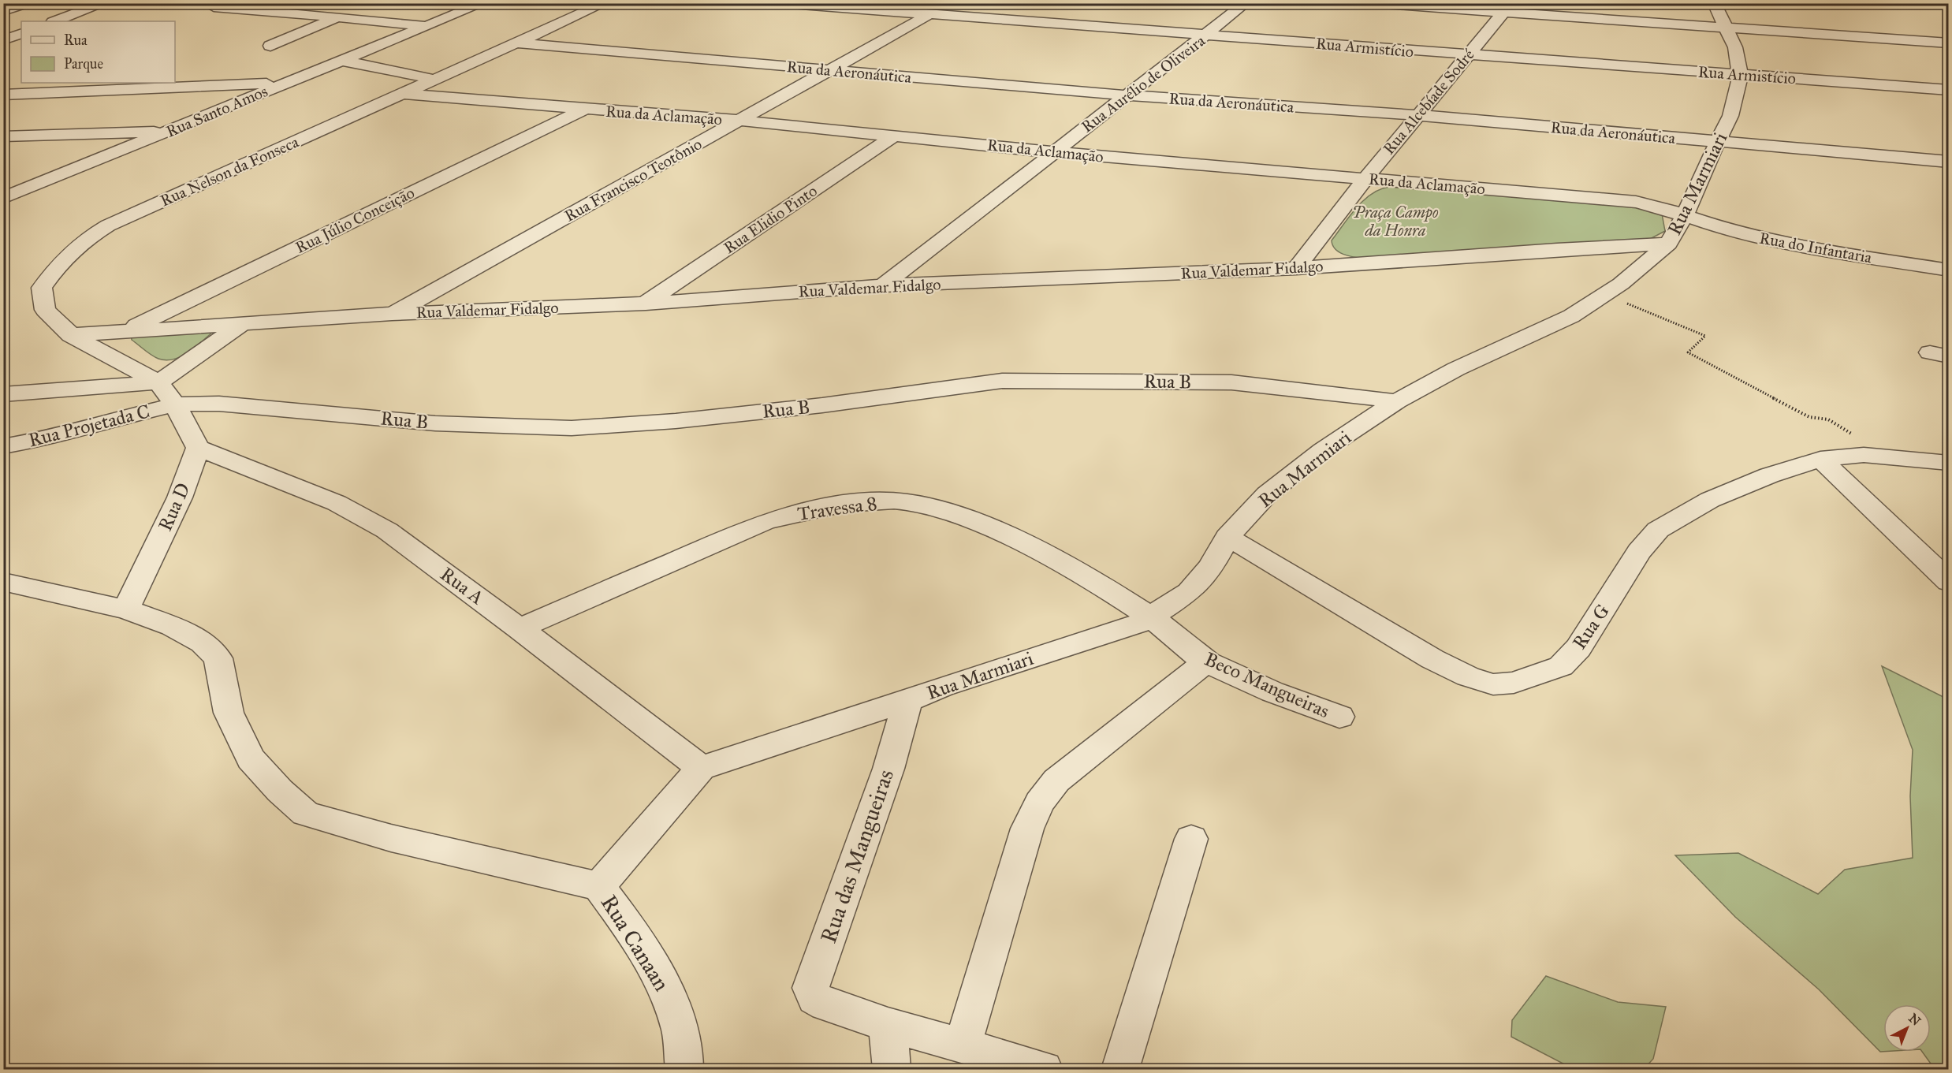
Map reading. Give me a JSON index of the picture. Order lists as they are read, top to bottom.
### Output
{
  "streets": {
    "street": [
      "Rua Armistício",
      "Rua da Aeronáutica",
      "Rua Aurélio de Oliveira",
      "Rua Alcebíade Sodré",
      "Rua Santo Amos",
      "Rua da Aclamação",
      "Rua Nelson da Fonseca",
      "Rua Francisco Teotônio",
      "Rua Marmiari",
      "Rua Elidio Pinto",
      "Rua Júlio Conceição",
      "Rua do Infantaria",
      "Rua Valdemar Fidalgo",
      "Rua B",
      "Rua Projetada C",
      "Rua D",
      "Travessa 8",
      "Rua A",
      "Rua G",
      "Beco Mangueiras",
      "Rua das Mangueiras",
      "Rua Canaan"
    ]
  },
  "crossings": [
    ["Rua Armistício", "Rua Aurélio de Oliveira"],
    ["Rua Armistício", "Rua Alcebíade Sodré"],
    ["Rua Armistício", "Rua Francisco Teotônio"],
    ["Rua Armistício", "Rua Marmiari"],
    ["Rua da Aeronáutica", "Rua Aurélio de Oliveira"],
    ["Rua da Aeronáutica", "Rua Alcebíade Sodré"],
    ["Rua da Aeronáutica", "Rua Nelson da Fonseca"],
    ["Rua da Aeronáutica", "Rua Francisco Teotônio"],
    ["Rua da Aeronáutica", "Rua Marmiari"],
    ["Rua Aurélio de Oliveira", "Rua da Aclamação"],
    ["Rua Aurélio de Oliveira", "Rua Valdemar Fidalgo"],
    ["Rua Alcebíade Sodré", "Rua da Aclamação"],
    ["Rua Alcebíade Sodré", "Rua Valdemar Fidalgo"],
    ["Rua da Aclamação", "Rua Nelson da Fonseca"],
    ["Rua da Aclamação", "Rua Francisco Teotônio"],
    ["Rua da Aclamação", "Rua Marmiari"],
    ["Rua da Aclamação", "Rua Elidio Pinto"],
    ["Rua da Aclamação", "Rua Júlio Conceição"],
    ["Rua da Aclamação", "Rua do Infantaria"],
    ["Rua Nelson da Fonseca", "Rua Valdemar Fidalgo"],
    ["Rua Nelson da Fonseca", "Rua B"],
    ["Rua Nelson da Fonseca", "Rua Projetada C"],
    ["Rua Francisco Teotônio", "Rua Valdemar Fidalgo"],
    ["Rua Marmiari", "Rua do Infantaria"],
    ["Rua Marmiari", "Rua Valdemar Fidalgo"],
    ["Rua Marmiari", "Rua B"],
    ["Rua Marmiari", "Travessa 8"],
    ["Rua Marmiari", "Rua A"],
    ["Rua Marmiari", "Rua G"],
    ["Rua Marmiari", "Beco Mangueiras"],
    ["Rua Marmiari", "Rua das Mangueiras"],
    ["Rua Marmiari", "Rua Canaan"],
    ["Rua Elidio Pinto", "Rua Valdemar Fidalgo"],
    ["Rua Júlio Conceição", "Rua Valdemar Fidalgo"],
    ["Rua B", "Rua Projetada C"],
    ["Rua D", "Rua A"],
    ["Travessa 8", "Rua A"],
    ["Travessa 8", "Beco Mangueiras"],
    ["Rua A", "Rua Canaan"]
  ],
  "parks": ["Praça Campo da Honra"],
  "legend": ["Rua", "Parque"],
  "north": "top right"
}
